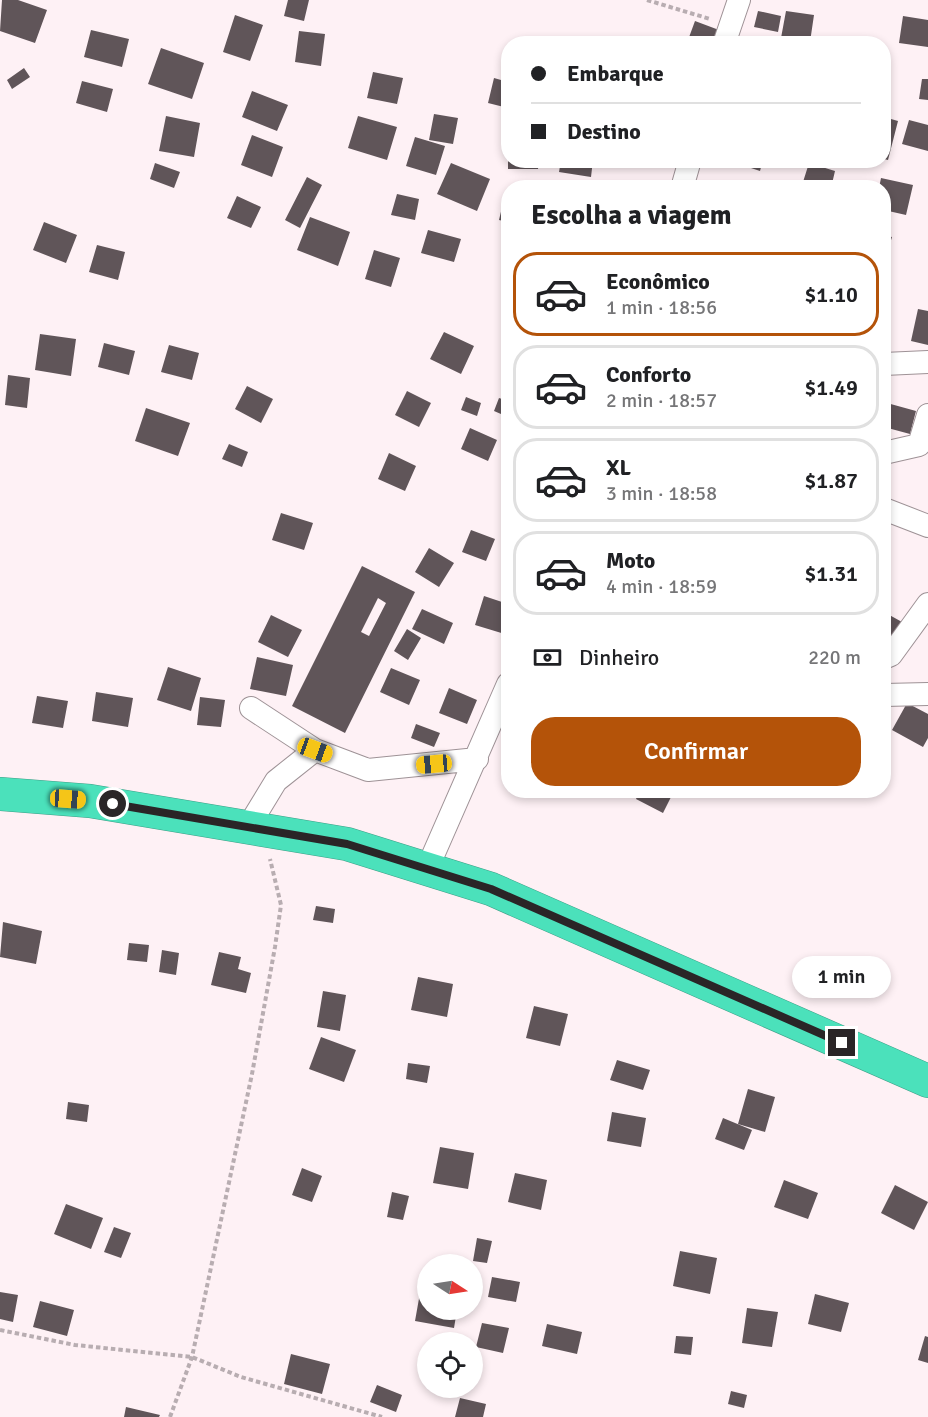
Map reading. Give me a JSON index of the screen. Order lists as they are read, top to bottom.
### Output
{
  "north": "right",
  "page": {
    "banner": ["Embarque", "Destino"],
    "heading": "Escolha a viagem",
    "list": [
      {
        "name": "Econômico",
        "note": "1 min · 18:56",
        "value": "$1.10"
      },
      {
        "name": "Conforto",
        "note": "2 min · 18:57",
        "value": "$1.49"
      },
      {
        "name": "XL",
        "note": "3 min · 18:58",
        "value": "$1.87"
      },
      {
        "name": "Moto",
        "note": "4 min · 18:59",
        "value": "$1.31"
      }
    ],
    "pay": ["Dinheiro", "220 m"],
    "buttons": "Confirmar",
    "bubble": "1 min"
  }
}
